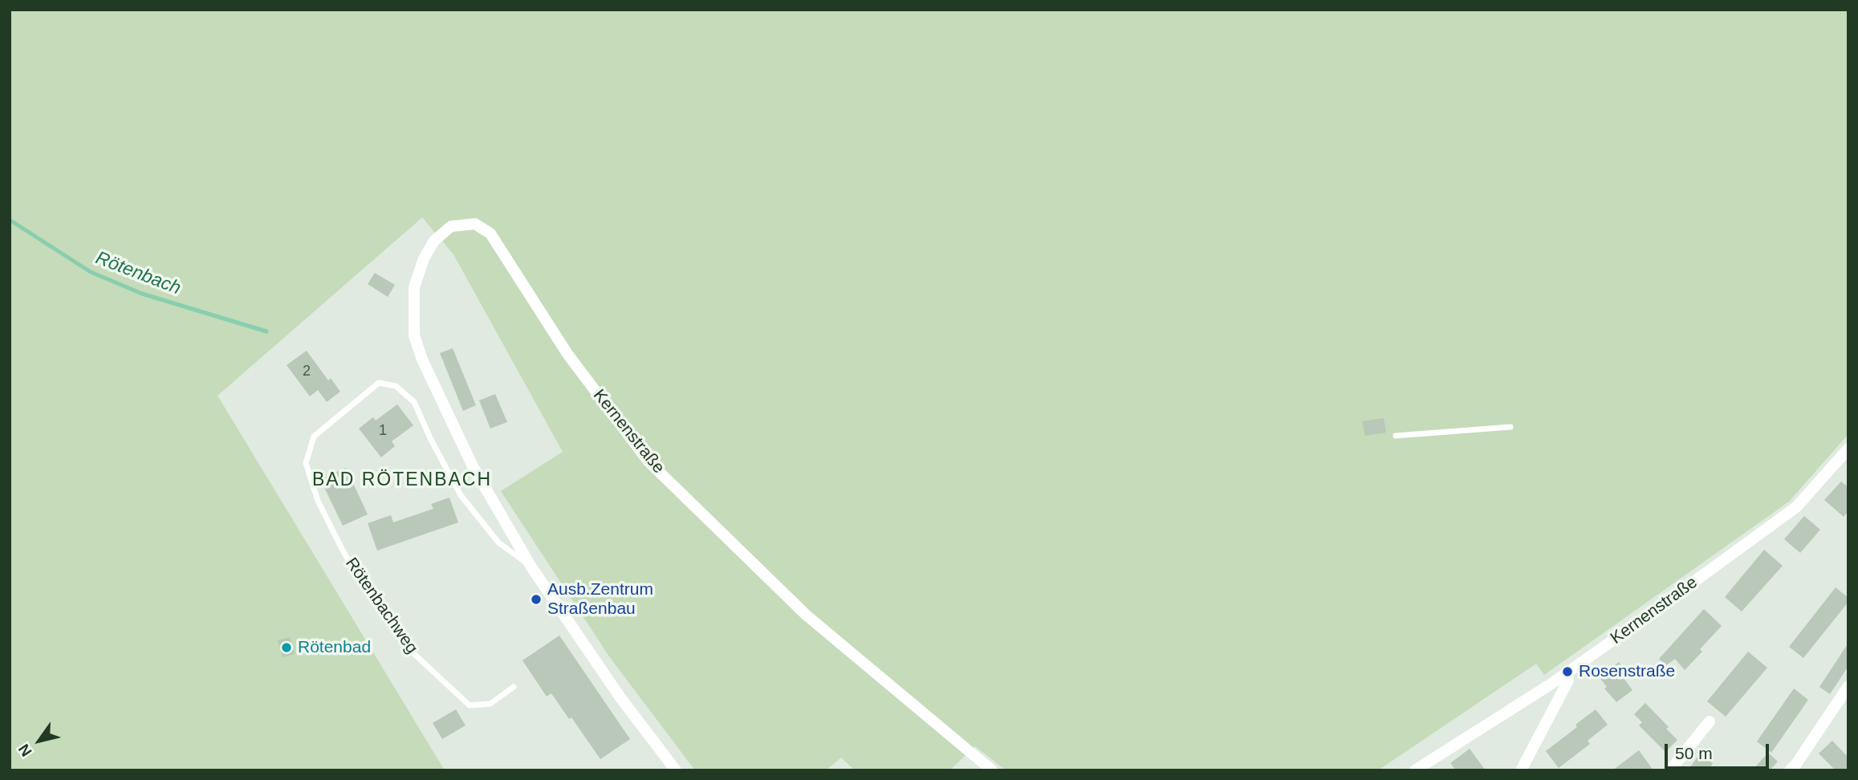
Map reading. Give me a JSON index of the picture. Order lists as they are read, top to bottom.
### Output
{
  "streets": {
    "street": ["Kernenstraße", "Rötenbachweg"]
  },
  "crossings": [
    ["Kernenstraße", "Rötenbachweg"]
  ],
  "districts": ["BAD RÖTENBACH"],
  "water": ["Rötenbach"],
  "places": ["Ausb.Zentrum Straßenbau", "Rötenbad", "Rosenstraße"],
  "house_numbers": ["2", "1"],
  "scale_bar": "50 m",
  "north": "bottom left"
}
